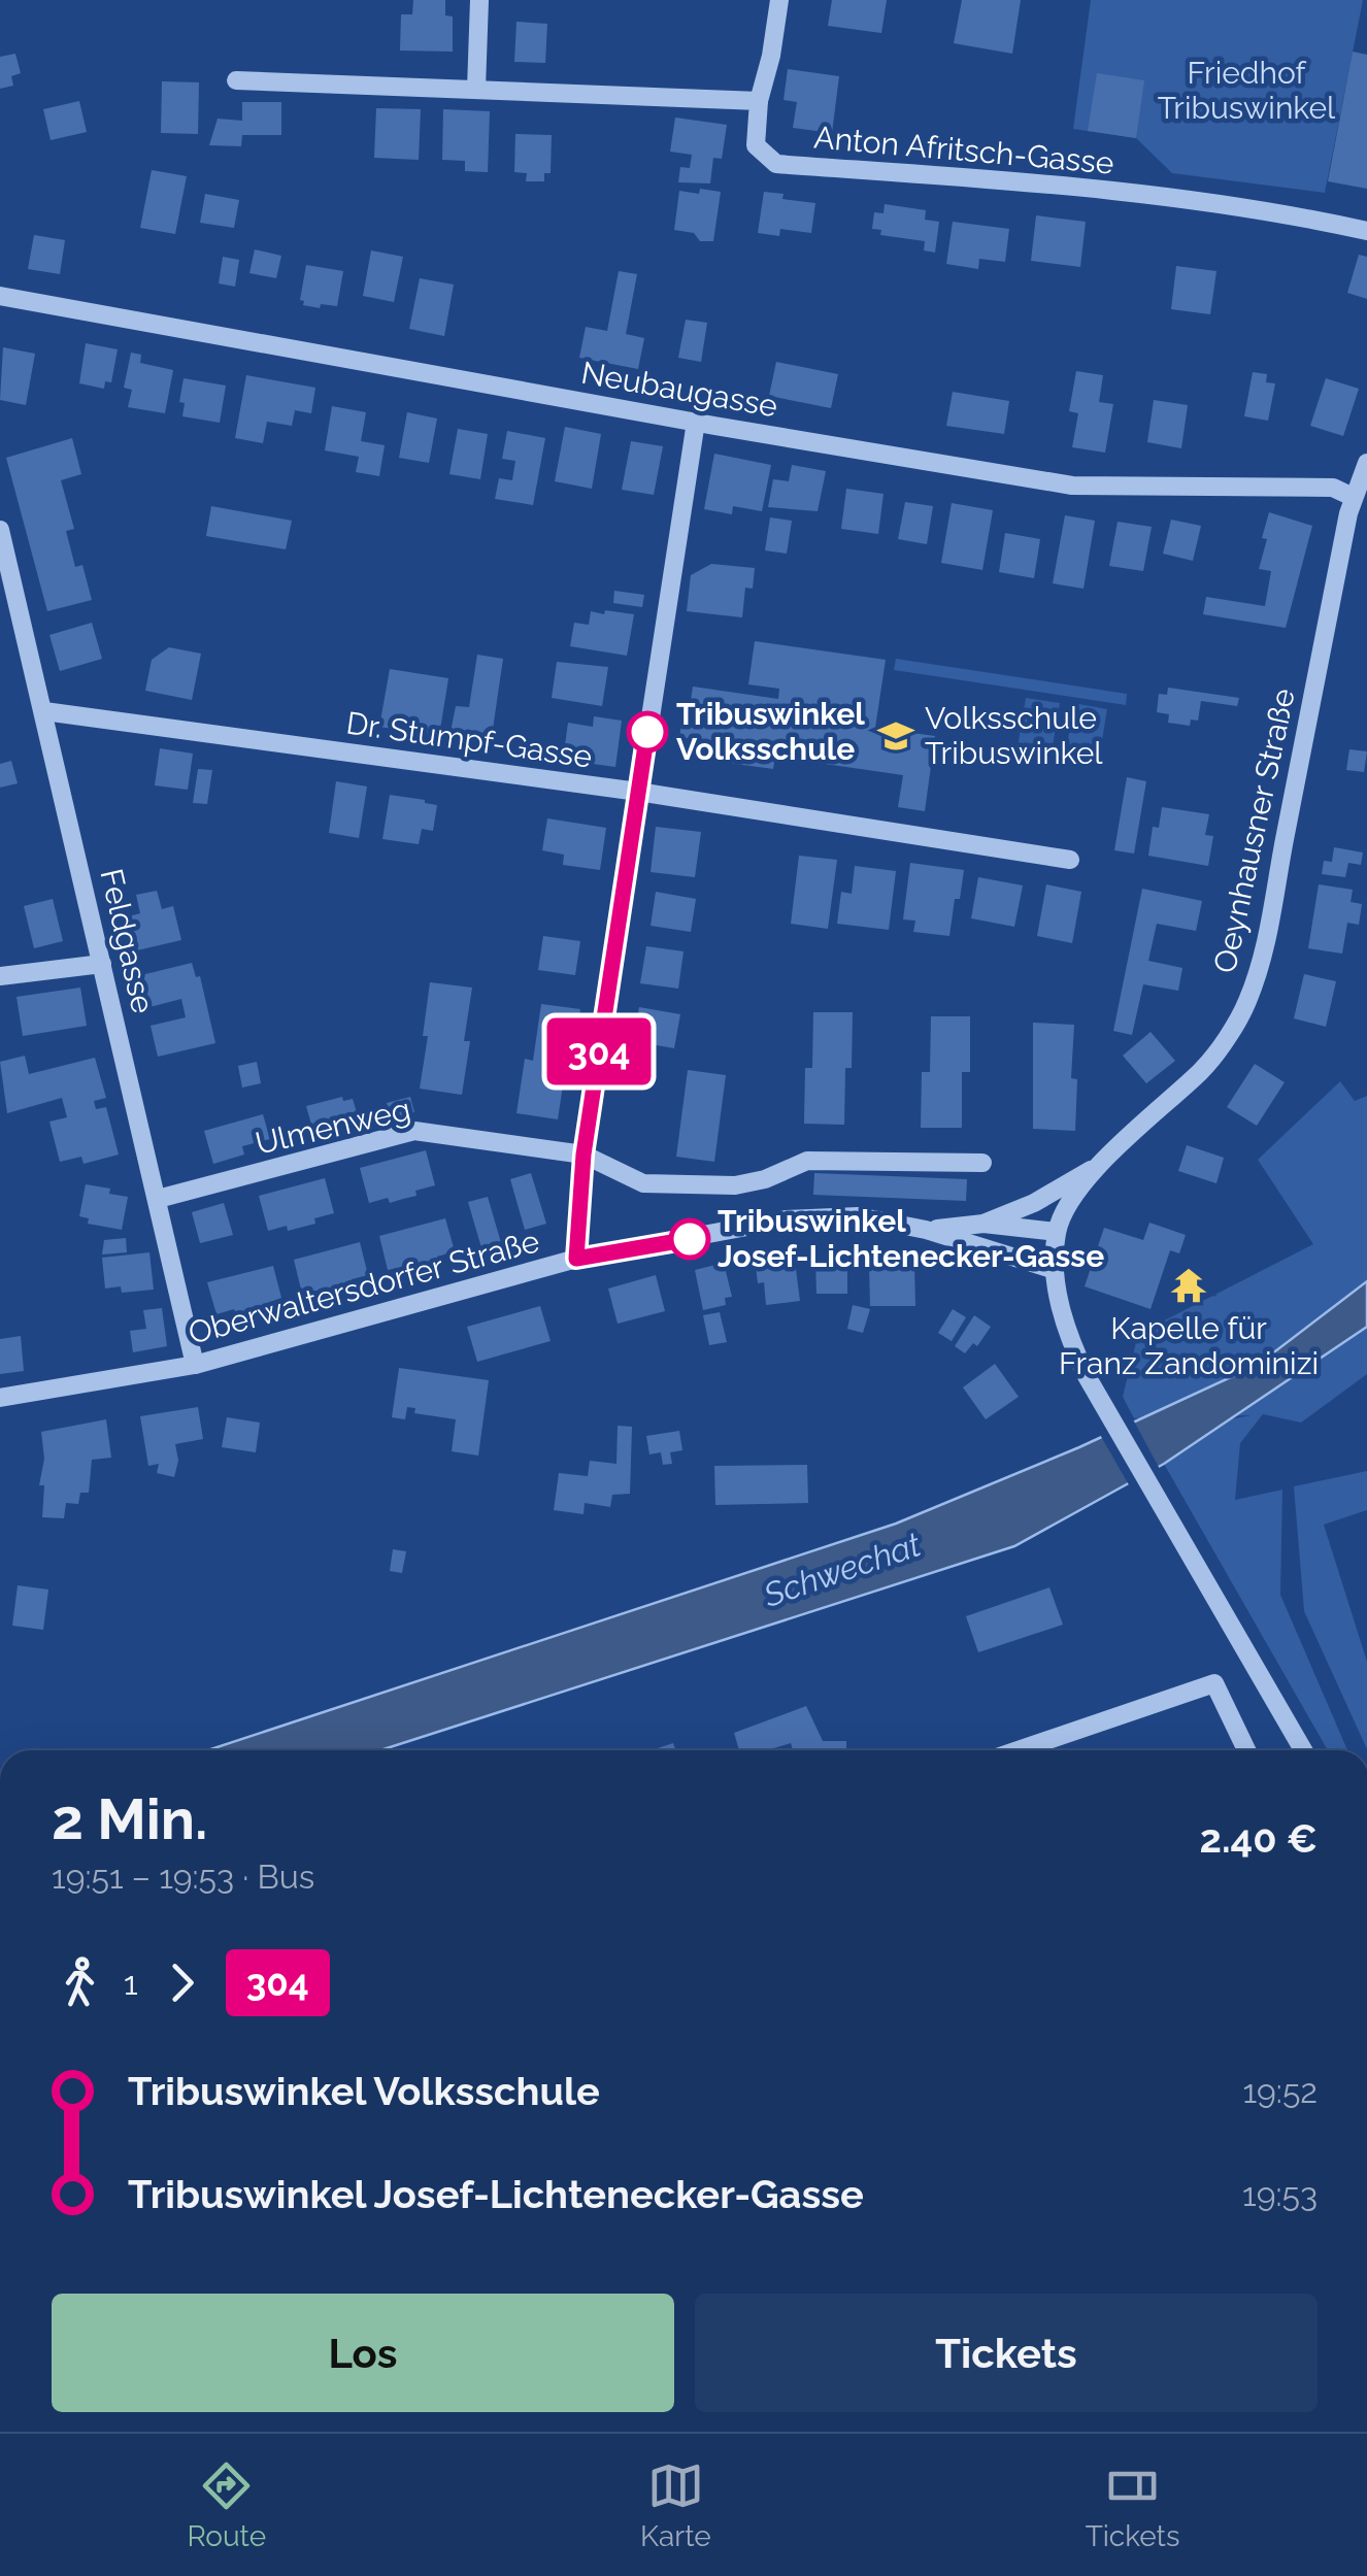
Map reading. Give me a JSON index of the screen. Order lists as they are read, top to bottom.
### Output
{
  "streets": {
    "street": [
      "Anton Afritsch-Gasse",
      "Neubaugasse",
      "Dr. Stumpf-Gasse",
      "Oeynhausner Straße",
      "Feldgasse",
      "Ulmenweg",
      "Oberwaltersdorfer Straße"
    ]
  },
  "crossings": [
    ["Neubaugasse", "Oeynhausner Straße"],
    ["Dr. Stumpf-Gasse", "Feldgasse"],
    ["Feldgasse", "Ulmenweg"],
    ["Feldgasse", "Oberwaltersdorfer Straße"]
  ],
  "water": ["Schwechat"],
  "parks": ["Friedhof Tribuswinkel"],
  "places": {
    "other": ["Tribuswinkel Volksschule", "Tribuswinkel Josef-Lichtenecker-Gasse"],
    "school or university": ["Volksschule Tribuswinkel"],
    "temple": ["Kapelle für Franz Zandominizi"]
  },
  "lines": ["bus line 304"],
  "page": {
    "on_map": "304",
    "heading": ["2 Min.", "19:51 – 19:53 · Bus", "2.40 €"],
    "legs": ["1", "304"],
    "list": [
      {
        "name": "Tribuswinkel Volksschule",
        "value": "19:52"
      },
      {
        "name": "Tribuswinkel Josef-Lichtenecker-Gasse",
        "value": "19:53"
      }
    ],
    "buttons": ["Los", "Tickets"],
    "tabs": ["Route", "Karte", "Tickets"]
  }
}
